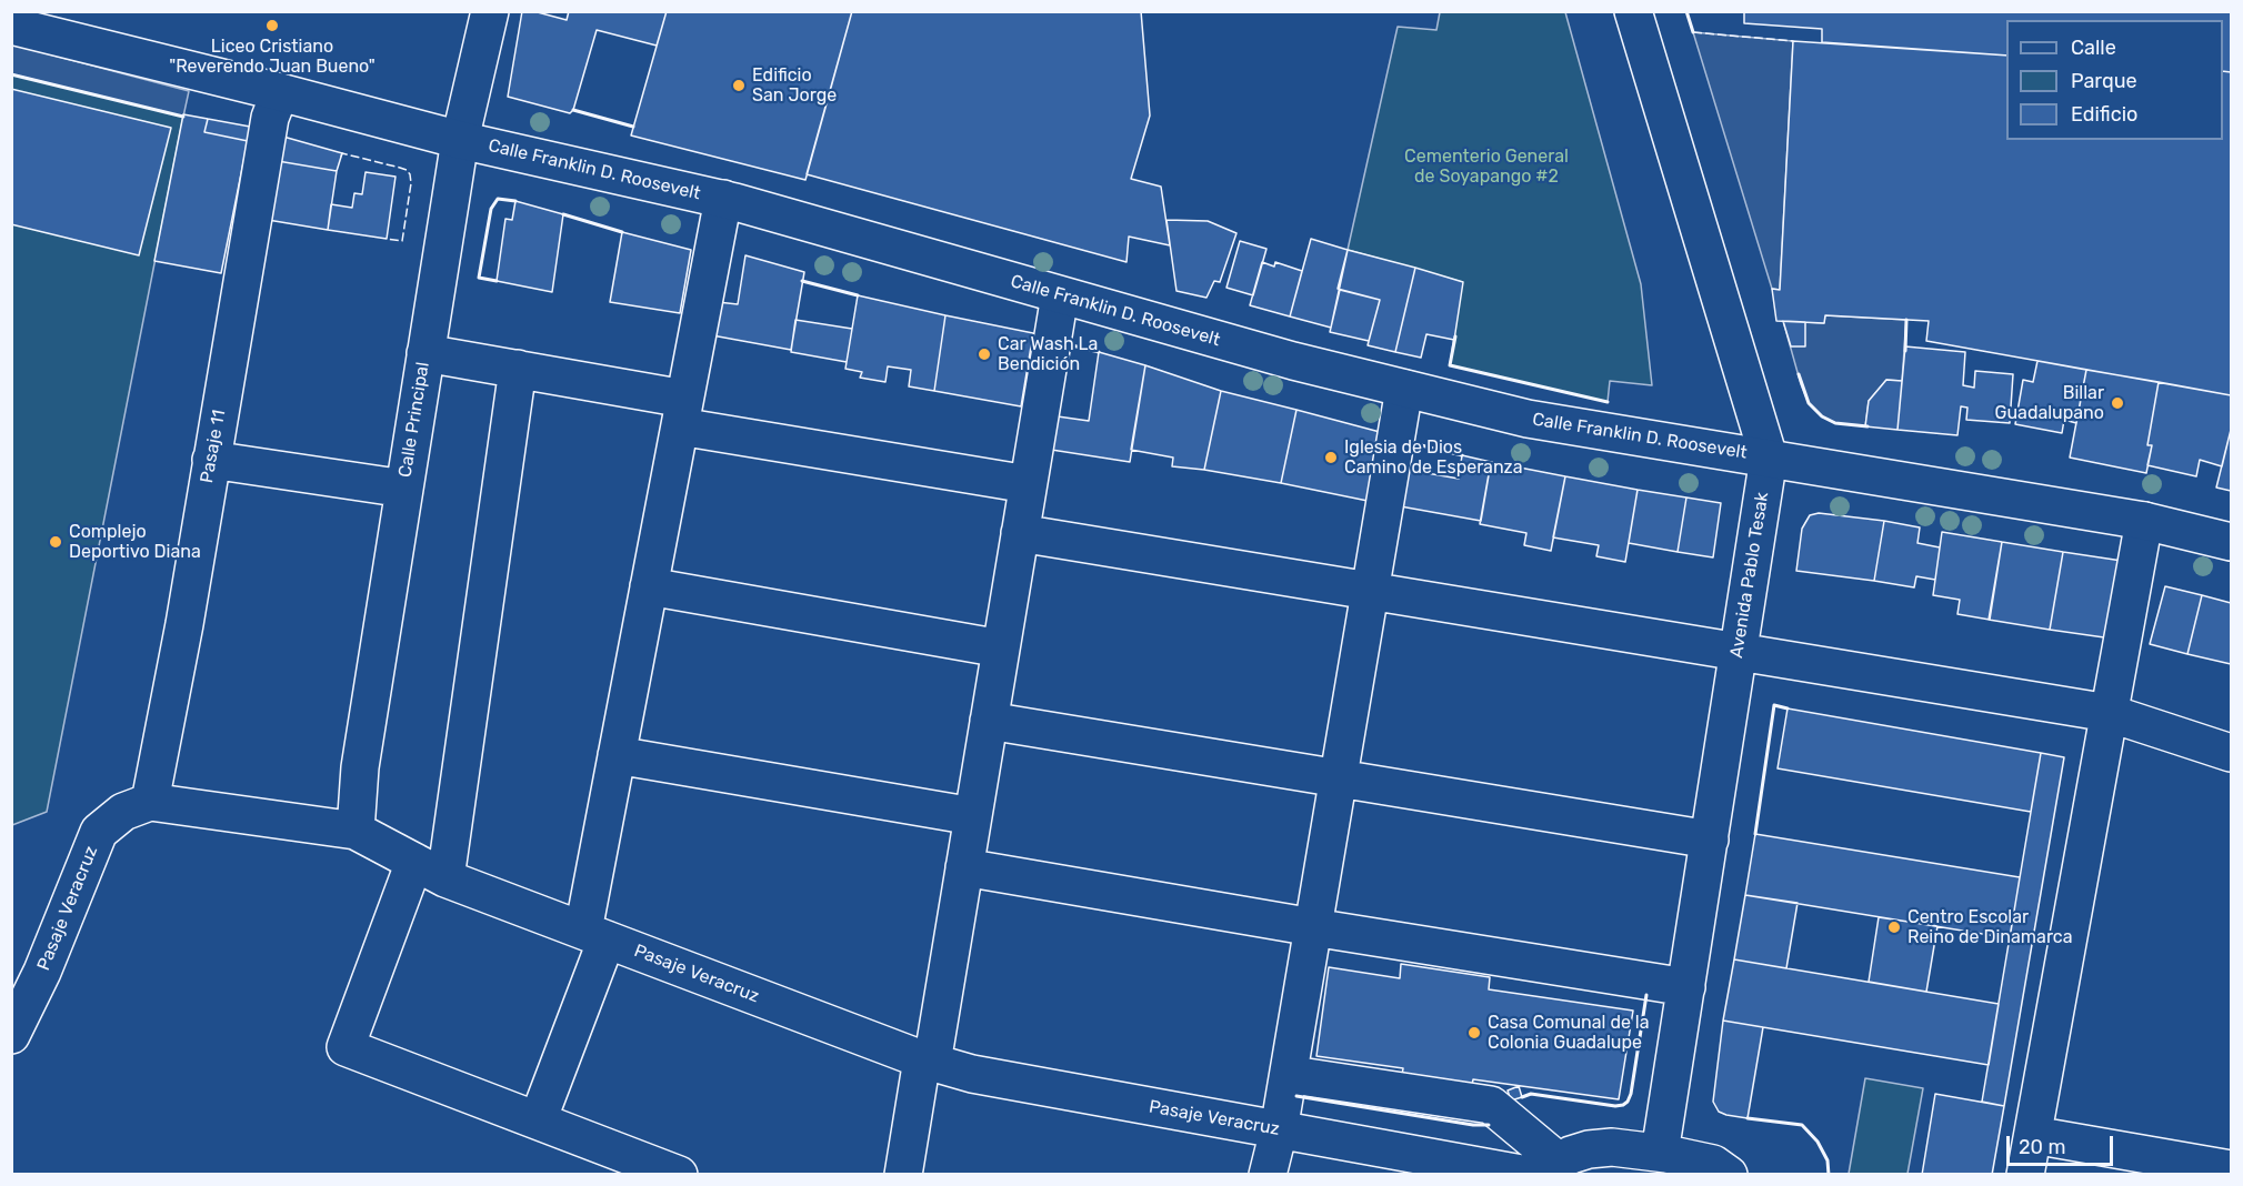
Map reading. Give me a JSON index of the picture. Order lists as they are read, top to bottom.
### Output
{
  "streets": {
    "street": [
      "Calle Franklin D. Roosevelt",
      "Calle Principal",
      "Pasaje 11",
      "Avenida Pablo Tesak",
      "Pasaje Veracruz"
    ]
  },
  "crossings": [
    ["Calle Franklin D. Roosevelt", "Calle Principal"],
    ["Calle Franklin D. Roosevelt", "Pasaje 11"],
    ["Calle Franklin D. Roosevelt", "Avenida Pablo Tesak"],
    ["Calle Principal", "Pasaje Veracruz"],
    ["Pasaje 11", "Pasaje Veracruz"]
  ],
  "parks": ["Cementerio General de Soyapango #2"],
  "places": [
    "Liceo Cristiano \"Reverendo Juan Bueno\"",
    "Edificio San Jorge",
    "Car Wash La Bendición",
    "Billar Guadalupano",
    "Iglesia de Dios Camino de Esperanza",
    "Complejo Deportivo Diana",
    "Centro Escolar Reino de Dinamarca",
    "Casa Comunal de la Colonia Guadalupe"
  ],
  "legend": ["Calle", "Parque", "Edificio"],
  "scale_bar": "20 m"
}
